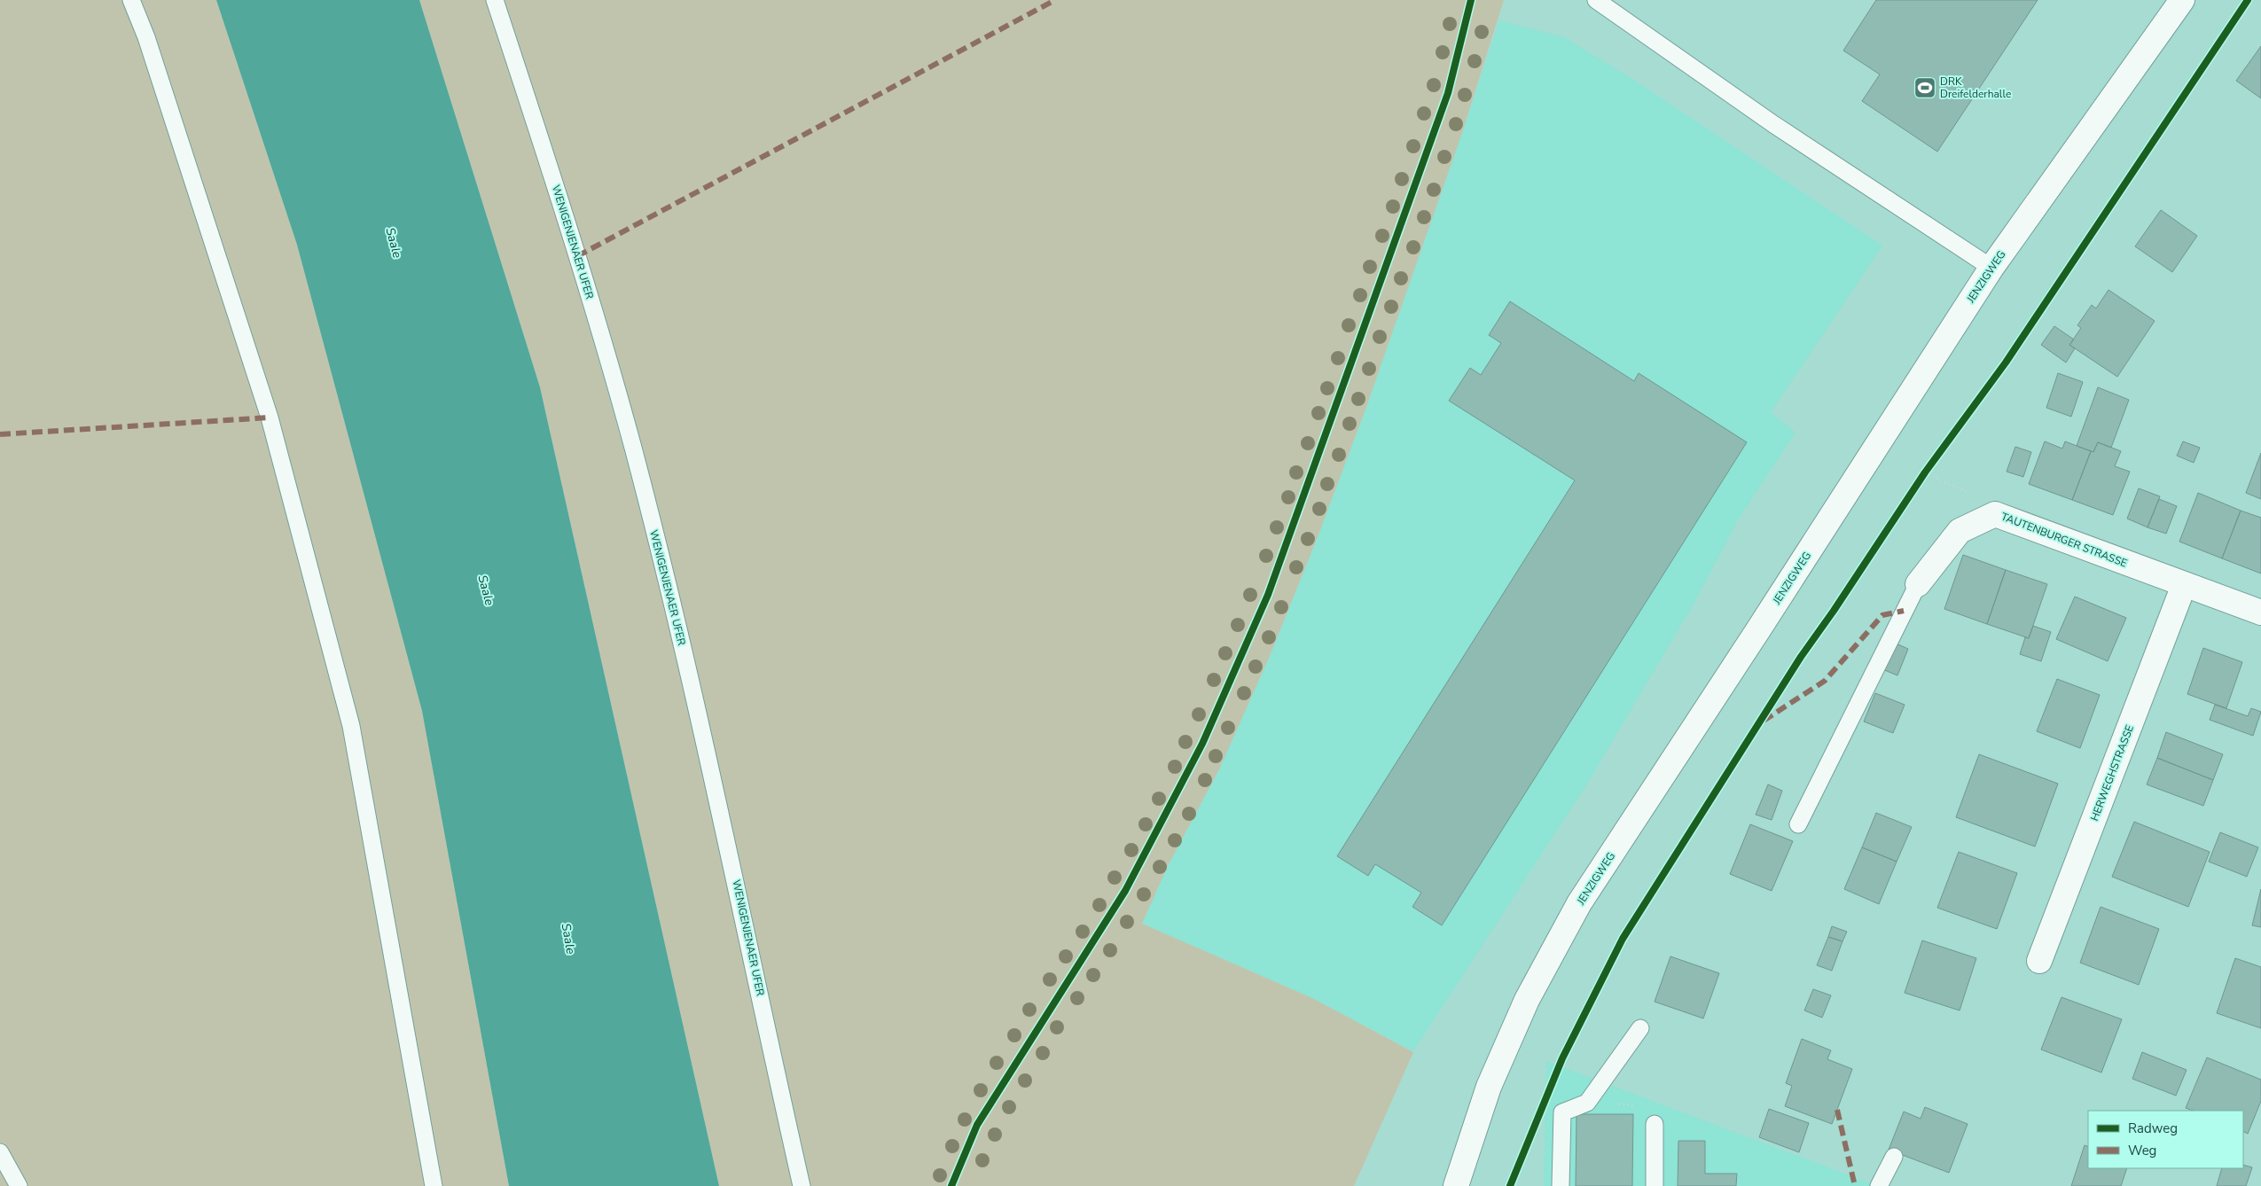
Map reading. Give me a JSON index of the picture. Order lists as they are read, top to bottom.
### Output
{
  "streets": {
    "main road": ["JENZIGWEG", "TAUTENBURGER STRASSE", "HERWEGHSTRASSE"],
    "lane": ["WENIGENJENAER UFER"]
  },
  "crossings": [
    ["TAUTENBURGER STRASSE", "HERWEGHSTRASSE"]
  ],
  "water": ["Saale"],
  "places": {
    "sports": ["DRK Dreifelderhalle"]
  },
  "legend": ["Radweg", "Weg"]
}
